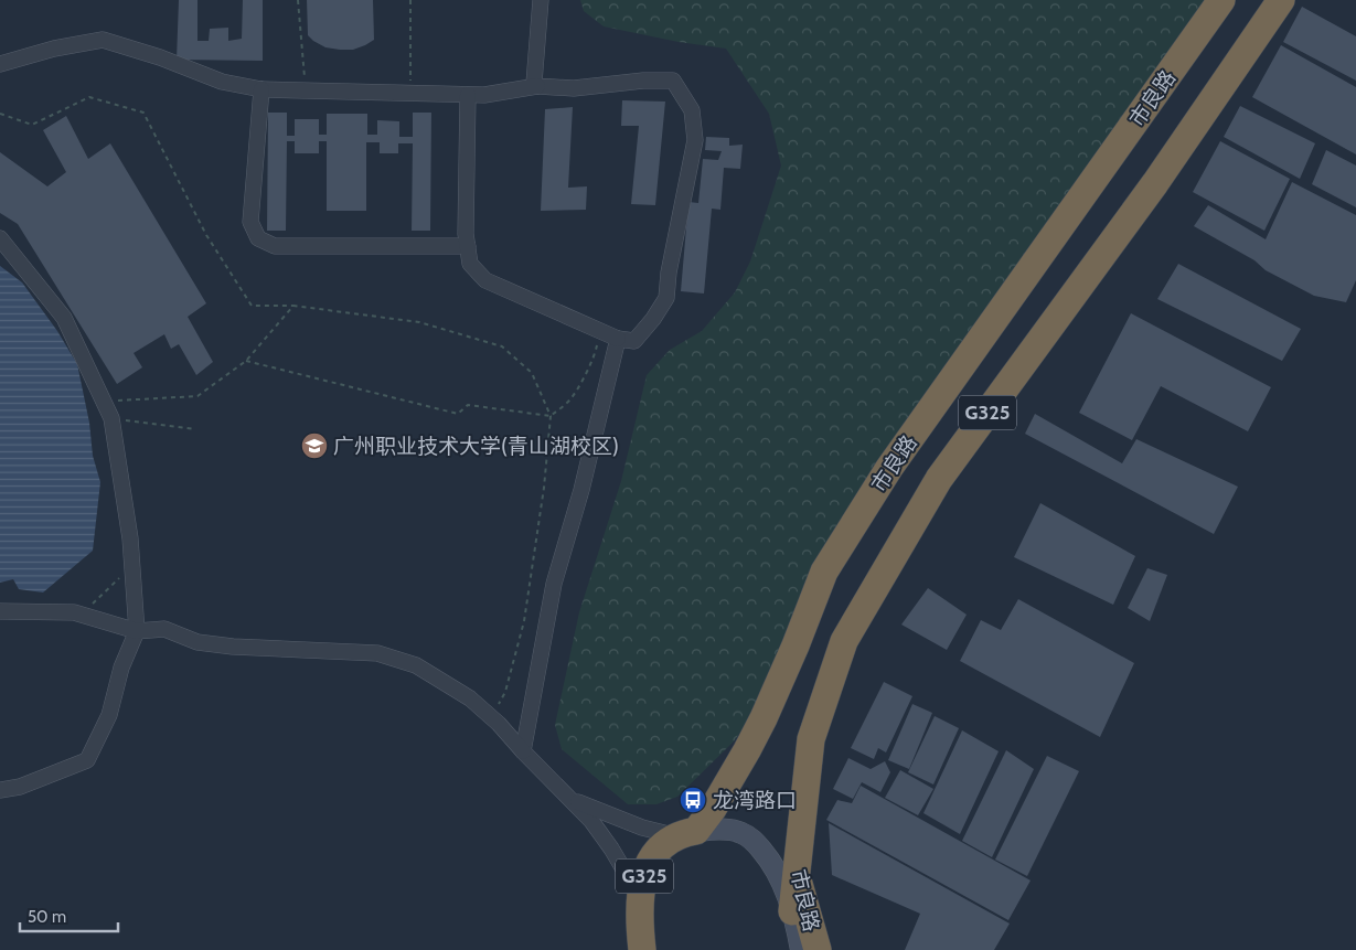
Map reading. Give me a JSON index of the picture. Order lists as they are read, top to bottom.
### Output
{
  "streets": {
    "highway": ["市良路", "G325"]
  },
  "places": {
    "school or university": ["广州职业技术大学(青山湖校区)"],
    "bus stop": ["龙湾路口"]
  },
  "scale_bar": "50 m"
}
